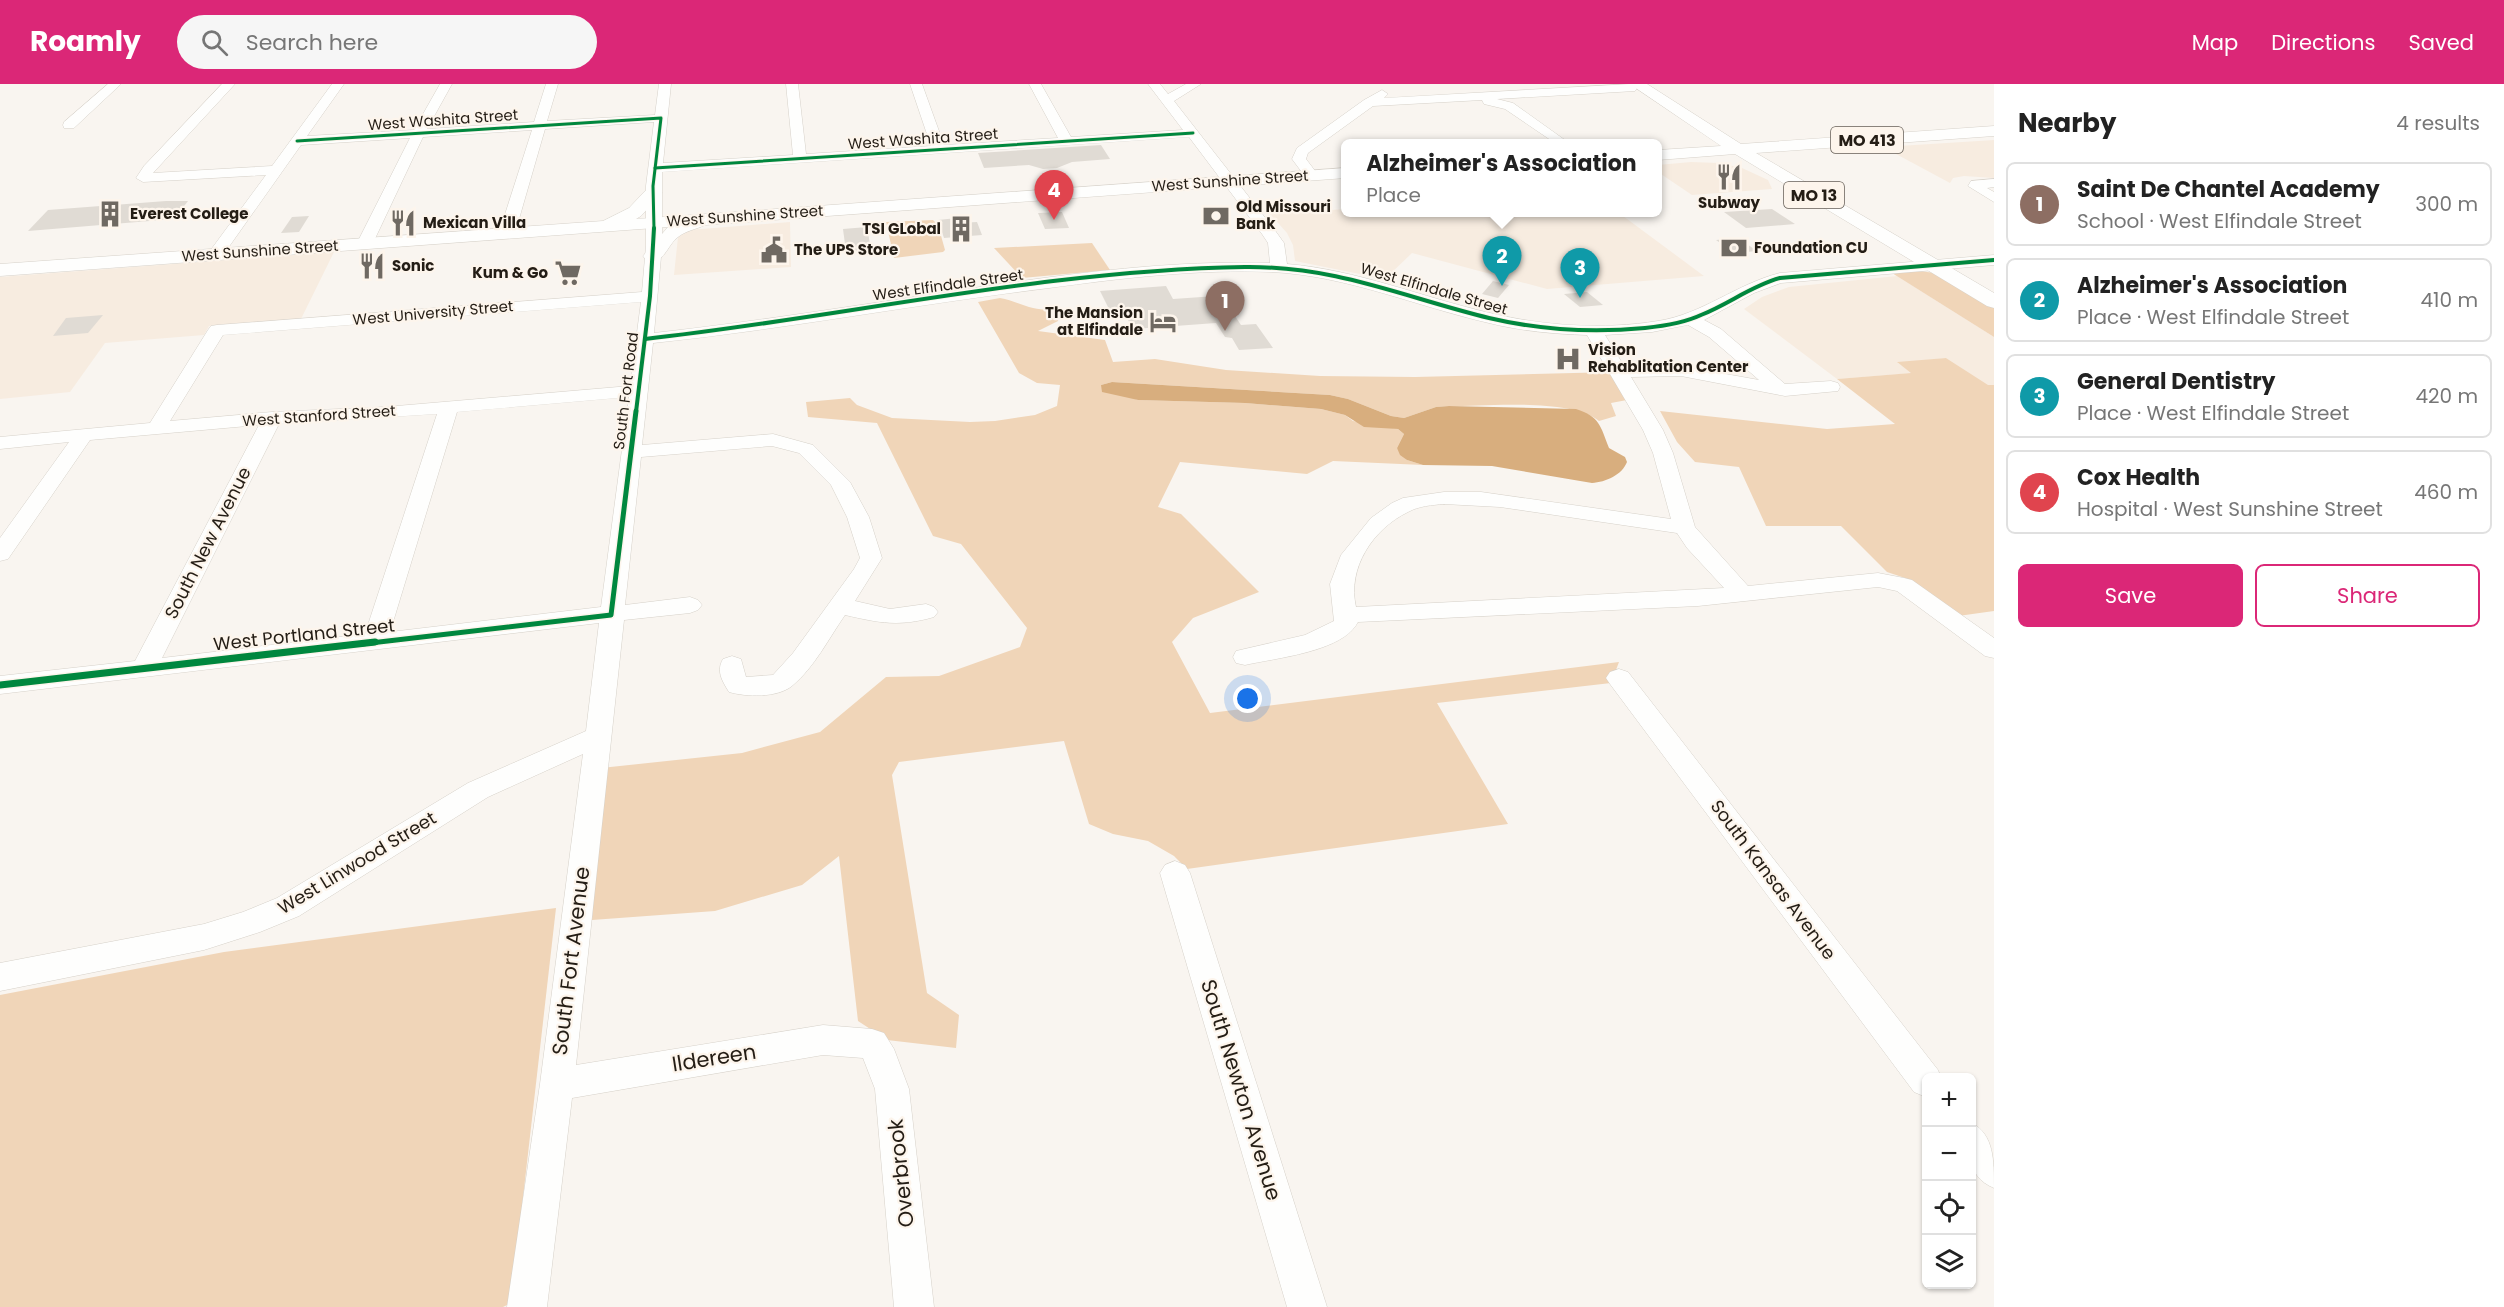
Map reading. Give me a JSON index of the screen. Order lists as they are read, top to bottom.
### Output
{
  "streets": {
    "main road": ["MO 413", "West Sunshine Street", "MO 13"],
    "street": [
      "West Washita Street",
      "West Elfindale Street",
      "West University Street",
      "South Fort Road",
      "West Stanford Street",
      "South New Avenue",
      "West Portland Street",
      "West Linwood Street",
      "South Kansas Avenue",
      "South Fort Avenue",
      "Ildereen",
      "South Newton Avenue",
      "Overbrook"
    ]
  },
  "crossings": [
    ["West Washita Street", "South Fort Road"],
    ["MO 413", "MO 13"],
    ["West Sunshine Street", "South Fort Road"],
    ["MO 13", "West Elfindale Street"],
    ["West Elfindale Street", "South Fort Road"],
    ["West University Street", "South Fort Road"],
    ["West University Street", "West Stanford Street"],
    ["South Fort Road", "West Stanford Street"],
    ["South Fort Road", "West Portland Street"],
    ["South Fort Road", "South Fort Avenue"],
    ["West Stanford Street", "South New Avenue"],
    ["South New Avenue", "West Portland Street"],
    ["West Portland Street", "South Fort Avenue"],
    ["West Linwood Street", "South Fort Avenue"],
    ["South Fort Avenue", "Ildereen"],
    ["Ildereen", "Overbrook"]
  ],
  "places": {
    "restaurant": ["Subway", "Mexican Villa", "Sonic"],
    "building": ["Everest College", "TSI GLobal"],
    "bank": ["Old Missouri Bank", "Foundation CU"],
    "public building": ["The UPS Store"],
    "supermarket": ["Kum & Go"],
    "hotel": ["The Mansion at Elfindale"],
    "hospital": ["Vision Rehablitation Center"]
  },
  "page": {
    "header": "Roamly",
    "search": "Search here",
    "nav": ["Map", "Directions", "Saved"],
    "heading": ["Nearby", "4 results"],
    "popup": ["Alzheimer's Association", "Place"],
    "list": [
      {
        "mark": "1",
        "name": "Saint De Chantel Academy",
        "note": "School · West Elfindale Street",
        "value": "300 m"
      },
      {
        "mark": "2",
        "name": "Alzheimer's Association",
        "note": "Place · West Elfindale Street",
        "value": "410 m"
      },
      {
        "mark": "3",
        "name": "General Dentistry",
        "note": "Place · West Elfindale Street",
        "value": "420 m"
      },
      {
        "mark": "4",
        "name": "Cox Health",
        "note": "Hospital · West Sunshine Street",
        "value": "460 m"
      }
    ],
    "pins": [
      "4",
      "2",
      "3",
      "1"
    ],
    "buttons": ["Save", "Share"],
    "map_buttons": ["+", "−"]
  }
}
